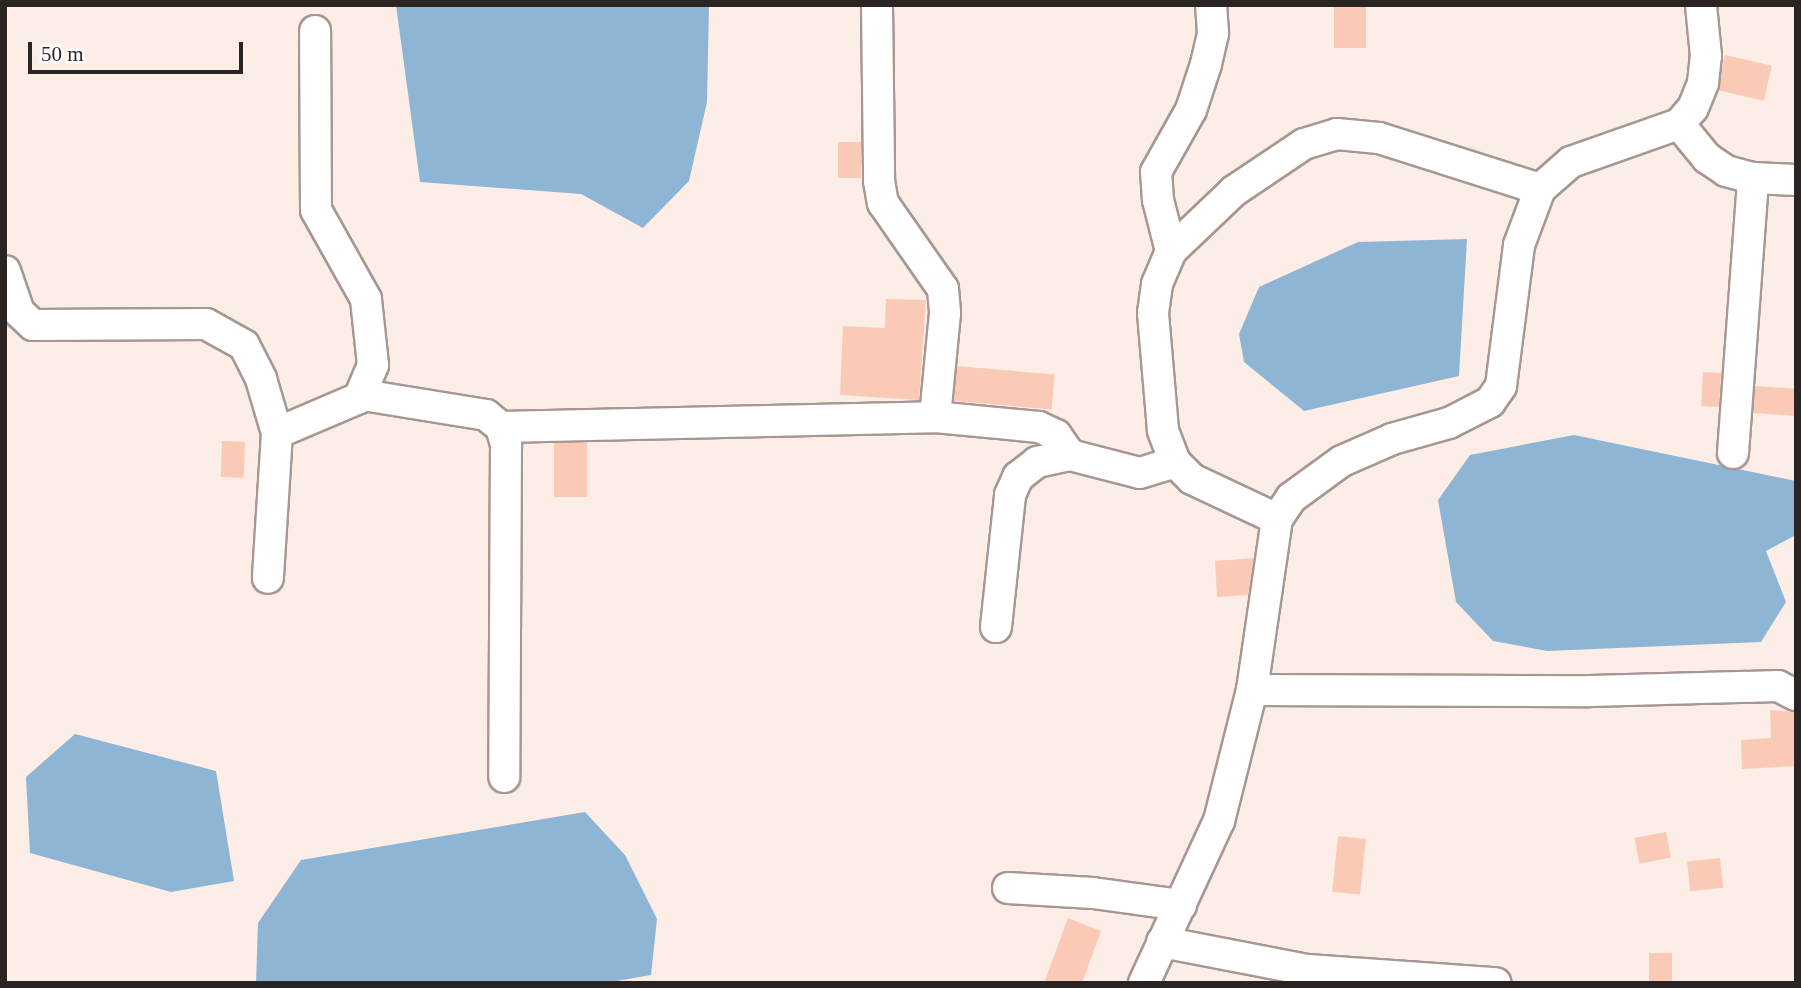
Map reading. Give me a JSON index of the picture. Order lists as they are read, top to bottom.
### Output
{
  "scale_bar": "50 m"
}
